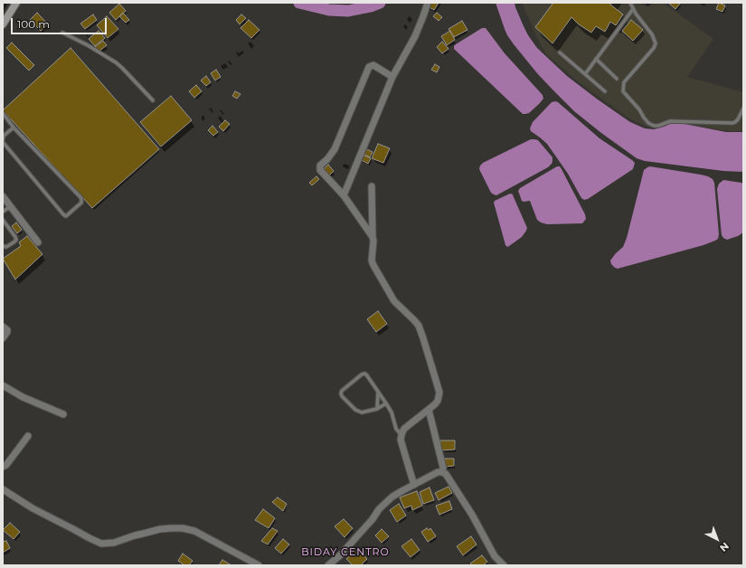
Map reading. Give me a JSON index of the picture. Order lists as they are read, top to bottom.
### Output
{
  "districts": ["BIDAY CENTRO"],
  "scale_bar": "100 m",
  "north": "bottom right"
}
